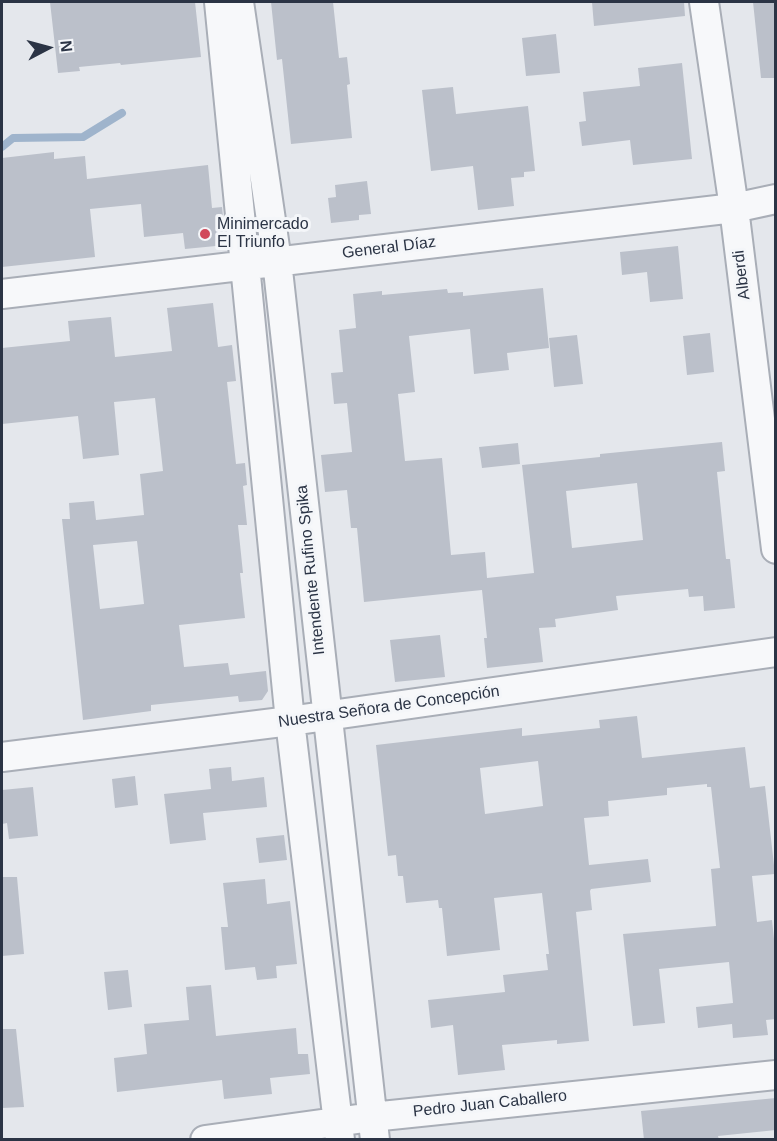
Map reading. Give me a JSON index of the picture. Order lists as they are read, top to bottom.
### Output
{
  "streets": {
    "street": [
      "General Díaz",
      "Alberdi",
      "Intendente Rufino Spika",
      "Nuestra Señora de Concepción",
      "Pedro Juan Caballero"
    ]
  },
  "crossings": [
    ["General Díaz", "Alberdi"],
    ["General Díaz", "Intendente Rufino Spika"],
    ["Intendente Rufino Spika", "Nuestra Señora de Concepción"],
    ["Intendente Rufino Spika", "Pedro Juan Caballero"]
  ],
  "places": ["Minimercado El Triunfo"],
  "north": "right"
}
